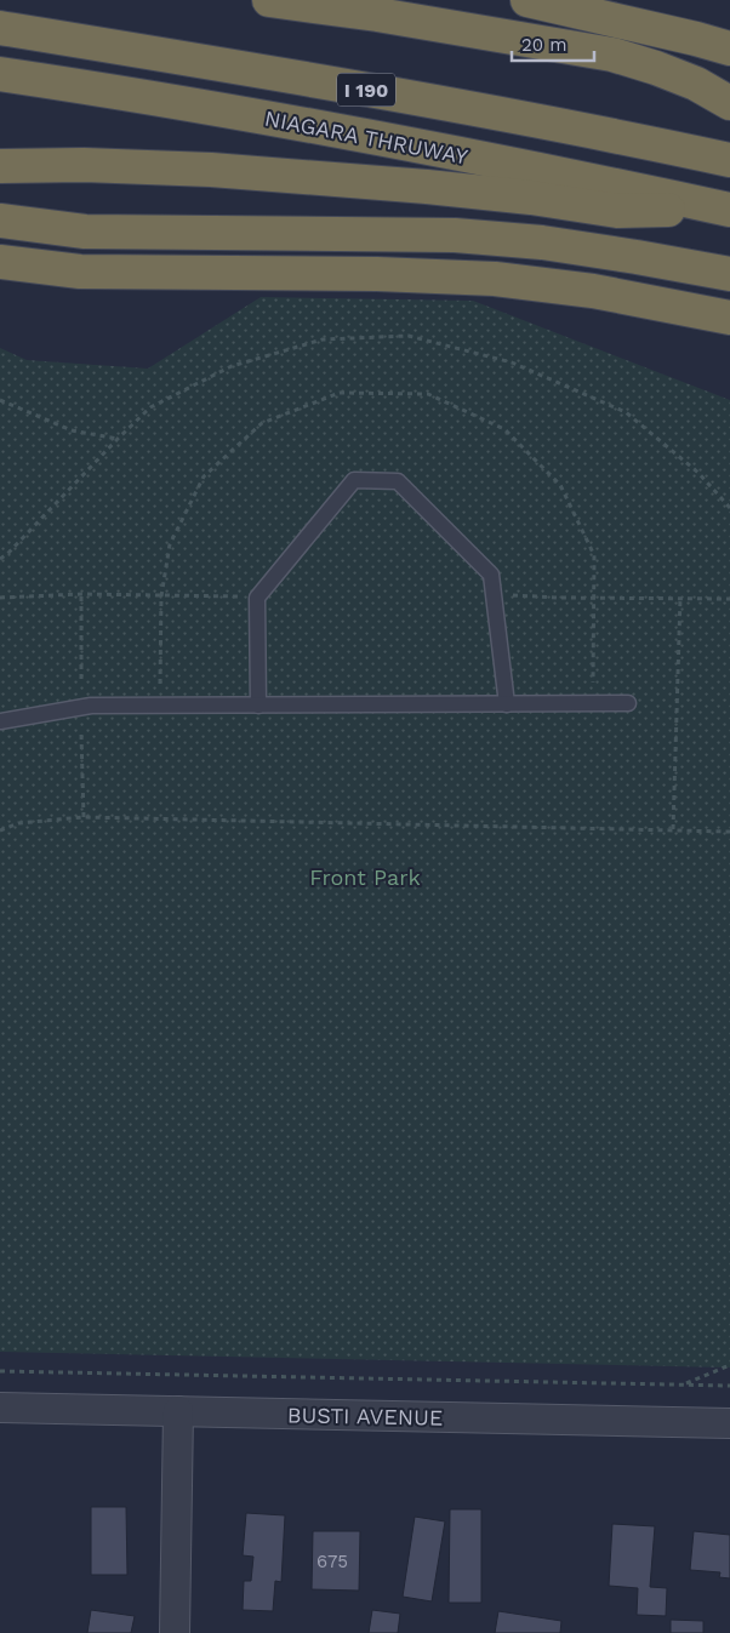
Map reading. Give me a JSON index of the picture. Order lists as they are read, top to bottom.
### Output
{
  "streets": {
    "highway": ["I 190", "NIAGARA THRUWAY"],
    "street": ["BUSTI AVENUE"]
  },
  "parks": ["Front Park"],
  "house_numbers": ["675"],
  "scale_bar": "20 m"
}
